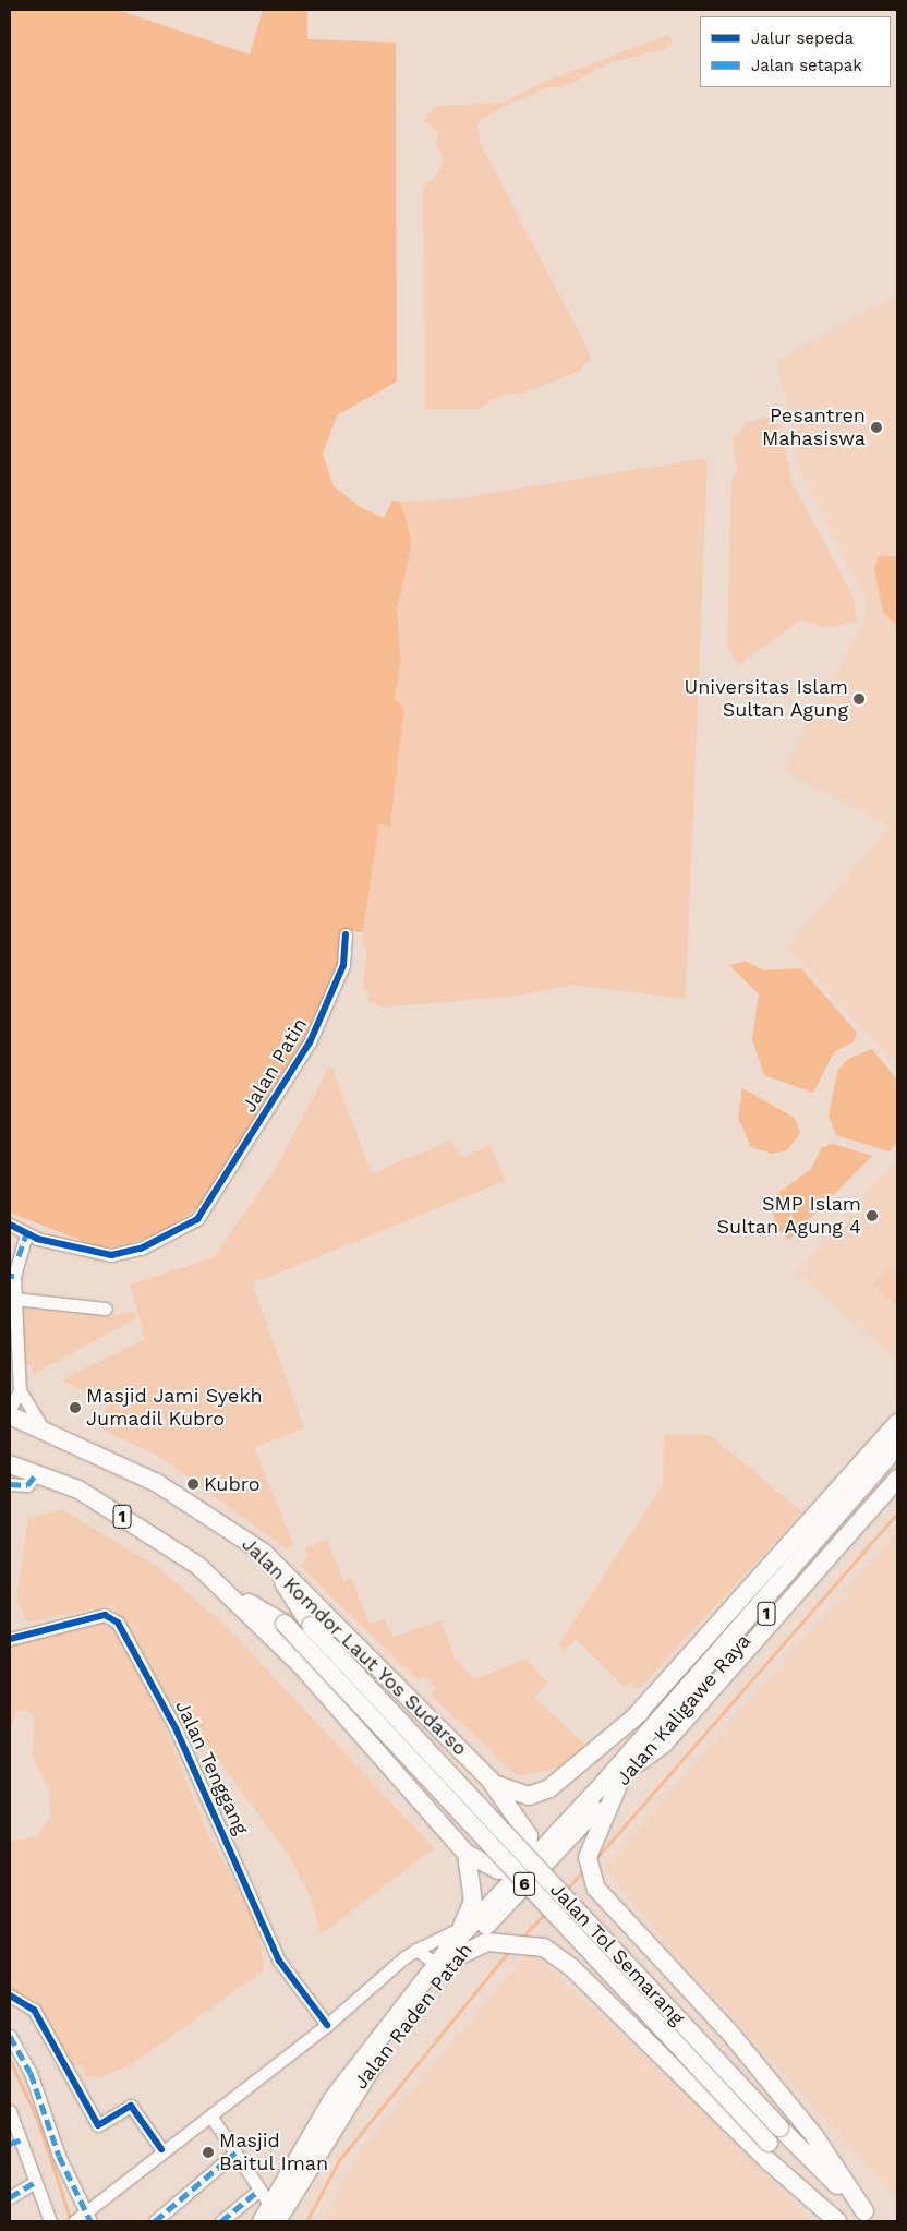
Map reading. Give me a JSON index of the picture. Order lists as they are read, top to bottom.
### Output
{
  "streets": {
    "highway": [
      "1",
      "Jalan Komdor Laut Yos Sudarso",
      "Jalan Kaligawe Raya",
      "6",
      "Jalan Tol Semarang",
      "Jalan Raden Patah"
    ],
    "street": ["Jalan Patin", "Jalan Tenggang"]
  },
  "crossings": [
    ["1", "Jalan Komdor Laut Yos Sudarso"],
    ["1", "Jalan Kaligawe Raya"],
    ["1", "Jalan Tol Semarang"],
    ["1", "Jalan Raden Patah"],
    ["Jalan Komdor Laut Yos Sudarso", "Jalan Tol Semarang"],
    ["Jalan Kaligawe Raya", "Jalan Raden Patah"]
  ],
  "places": [
    "Pesantren Mahasiswa",
    "Universitas Islam Sultan Agung",
    "SMP Islam Sultan Agung 4",
    "Masjid Jami Syekh Jumadil Kubro",
    "Kubro",
    "Masjid Baitul Iman"
  ],
  "legend": ["Jalur sepeda", "Jalan setapak"]
}
